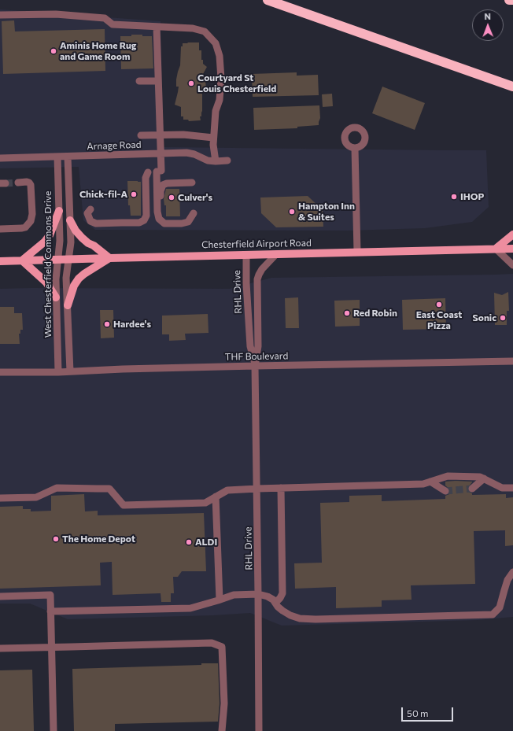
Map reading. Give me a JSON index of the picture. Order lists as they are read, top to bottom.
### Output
{
  "streets": {
    "main road": ["Chesterfield Airport Road"],
    "street": [
      "Arnage Road",
      "West Chesterfield Commons Drive",
      "RHL Drive",
      "THF Boulevard"
    ]
  },
  "crossings": [
    ["Arnage Road", "West Chesterfield Commons Drive"],
    ["Chesterfield Airport Road", "West Chesterfield Commons Drive"],
    ["Chesterfield Airport Road", "RHL Drive"],
    ["West Chesterfield Commons Drive", "THF Boulevard"],
    ["RHL Drive", "THF Boulevard"]
  ],
  "places": [
    "Aminis Home Rug and Game Room",
    "Courtyard St Louis Chesterfield",
    "Chick-fil-A",
    "IHOP",
    "Culver's",
    "Hampton Inn & Suites",
    "East Coast Pizza",
    "Red Robin",
    "Sonic",
    "Hardee's",
    "The Home Depot",
    "ALDI"
  ],
  "scale_bar": "50 m",
  "north": "top"
}
